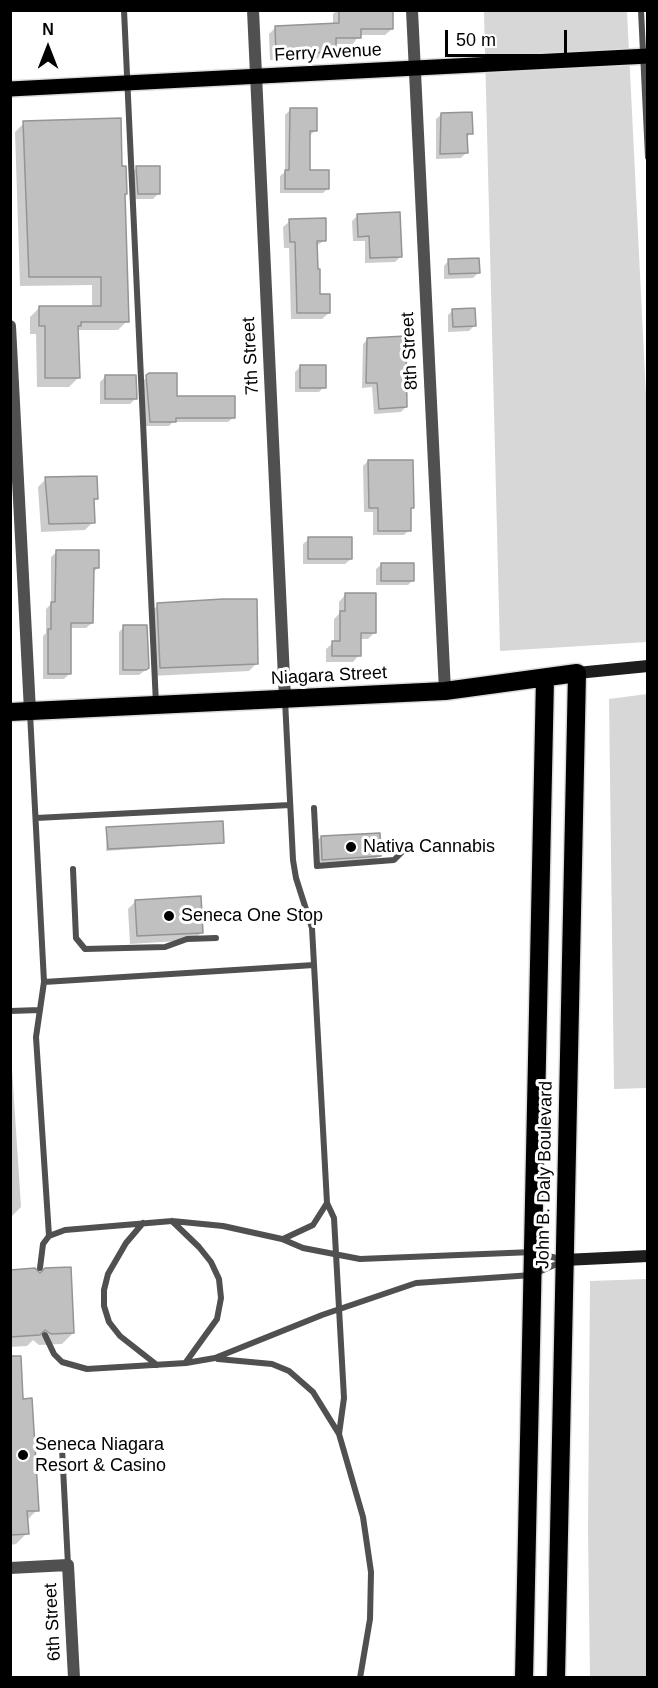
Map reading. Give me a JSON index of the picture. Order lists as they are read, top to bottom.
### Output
{
  "streets": {
    "highway": ["Niagara Street", "John B. Daly Boulevard"],
    "main road": ["Ferry Avenue"],
    "street": ["8th Street", "7th Street", "6th Street"]
  },
  "crossings": [
    ["Ferry Avenue", "8th Street"],
    ["Ferry Avenue", "7th Street"],
    ["8th Street", "Niagara Street"],
    ["7th Street", "Niagara Street"],
    ["Niagara Street", "John B. Daly Boulevard"]
  ],
  "places": ["Nativa Cannabis", "Seneca One Stop", "Seneca Niagara Resort & Casino"],
  "scale_bar": "50 m",
  "north": "top"
}
